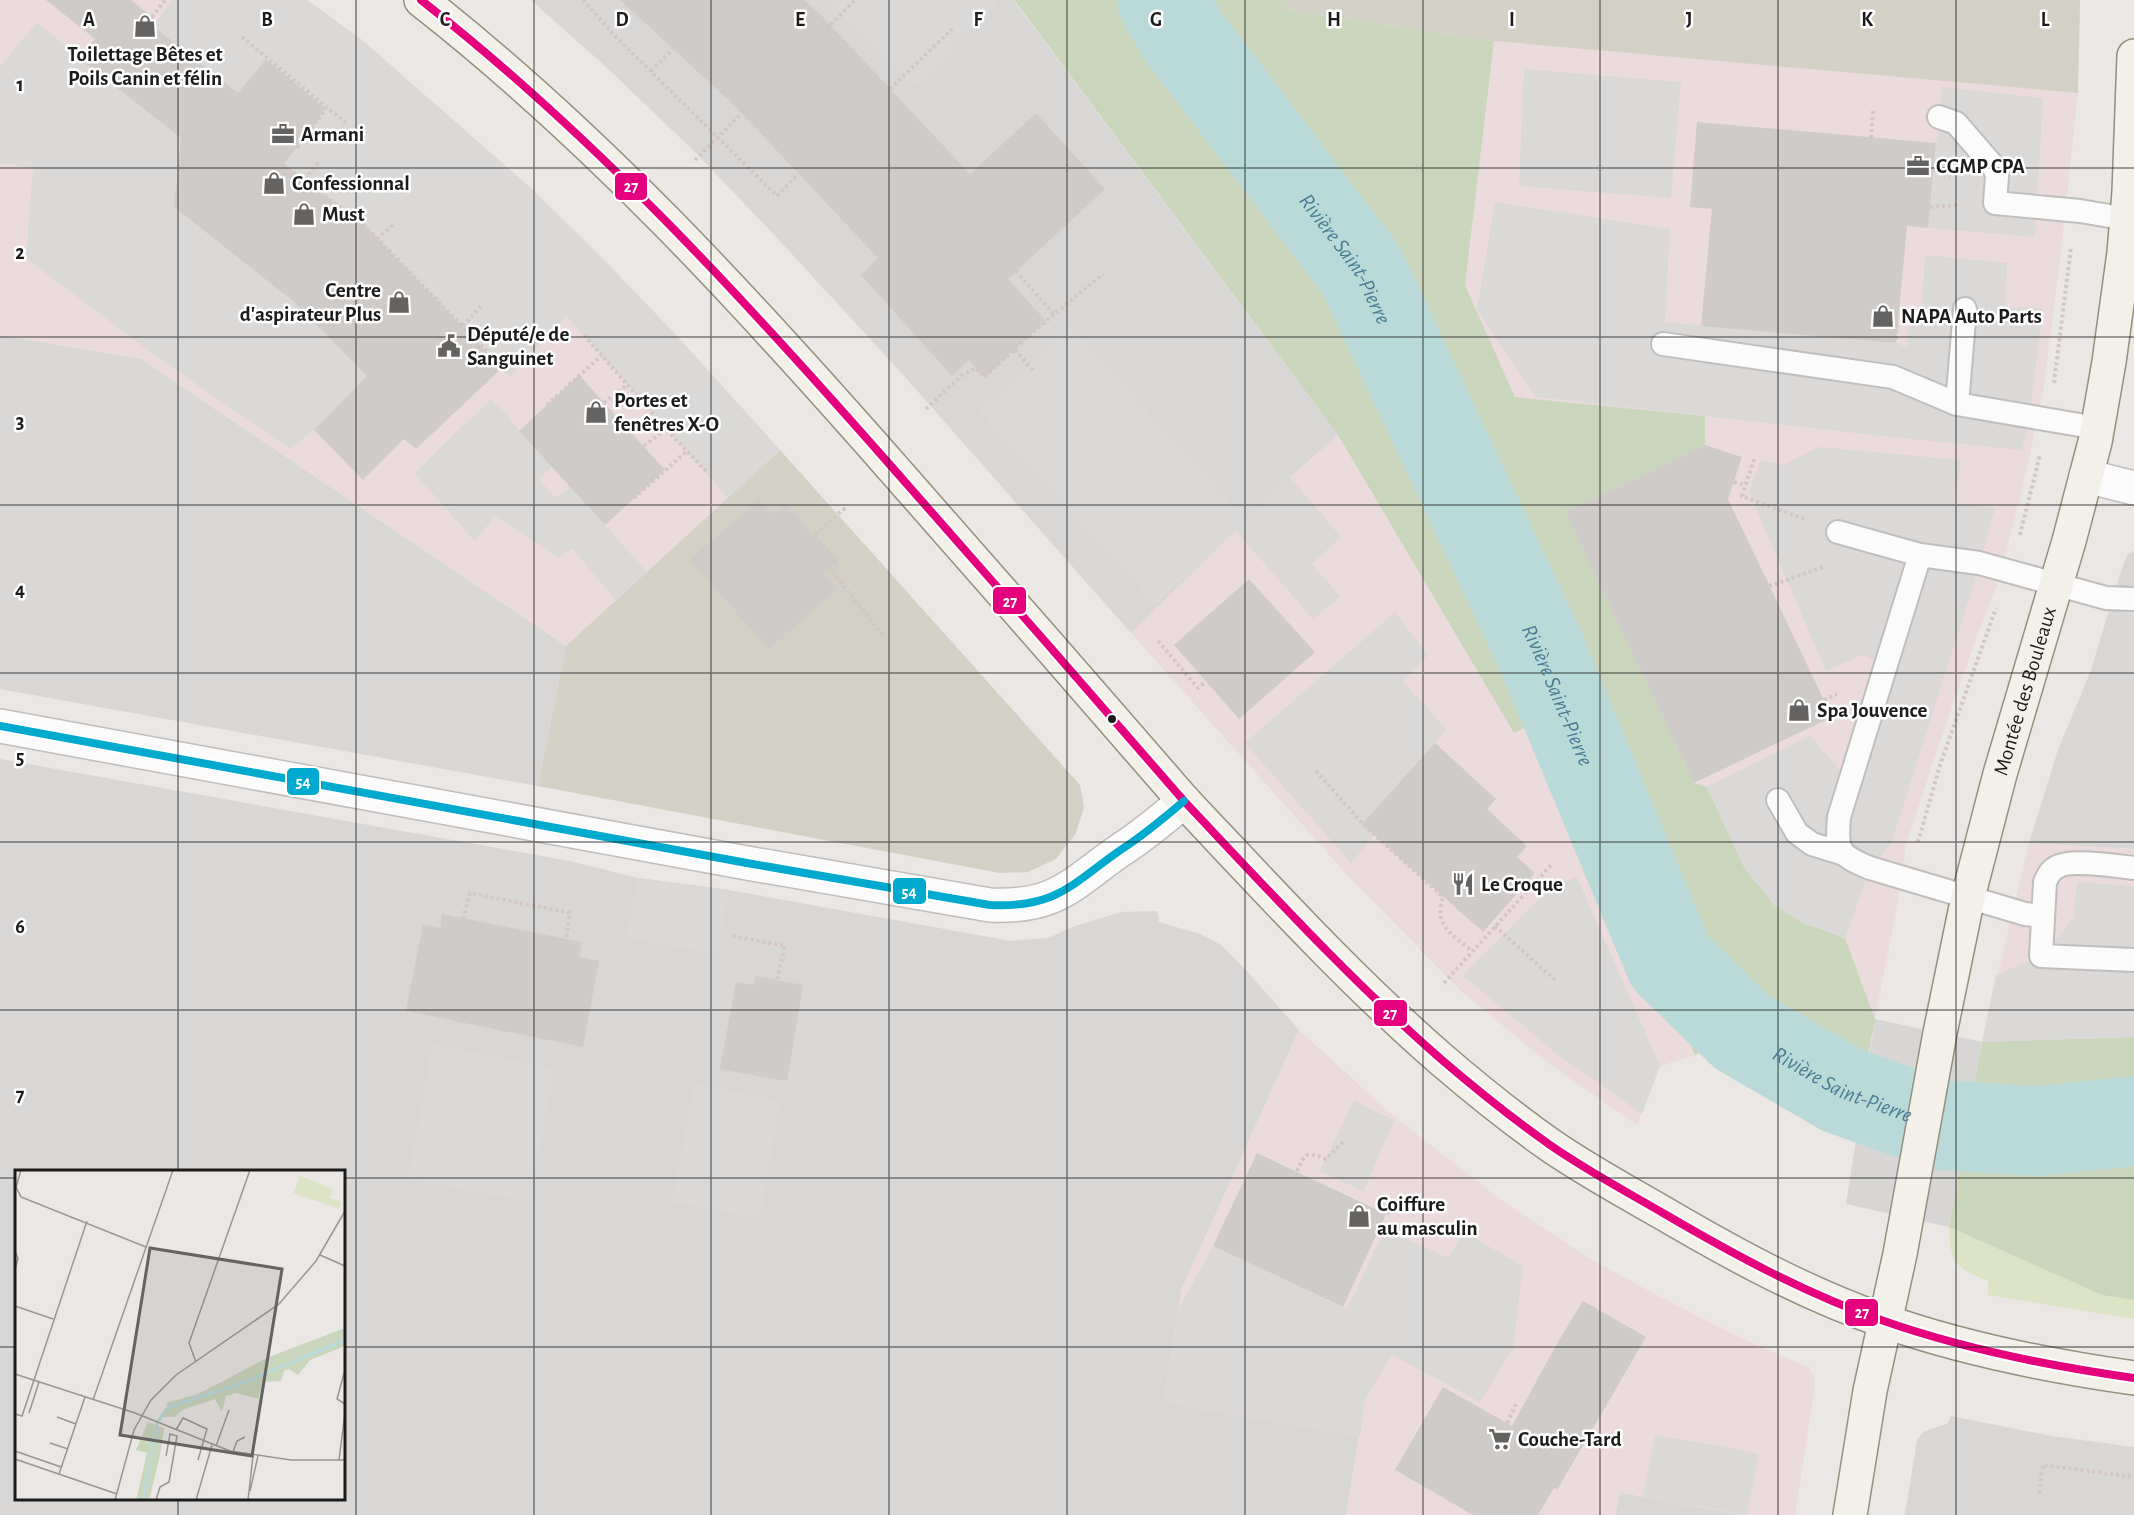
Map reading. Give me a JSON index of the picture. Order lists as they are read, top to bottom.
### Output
{
  "streets": {
    "main road": ["Montée des Bouleaux"]
  },
  "water": ["Rivière Saint-Pierre"],
  "places": {
    "shop": [
      "Toilettage Bêtes et Poils Canin et félin",
      "Confessionnal",
      "Must",
      "Centre d'aspirateur Plus",
      "NAPA Auto Parts",
      "Portes et fenêtres X-O",
      "Spa Jouvence",
      "Coiffure au masculin"
    ],
    "office": ["Armani", "CGMP CPA"],
    "public building": ["Député/e de Sanguinet"],
    "restaurant": ["Le Croque"],
    "supermarket": ["Couche-Tard"]
  },
  "lines": ["transit line 27", "transit line 54"],
  "grid": {
    "columns": [
      "A",
      "B",
      "C",
      "D",
      "E",
      "F",
      "G",
      "H",
      "I",
      "J",
      "K",
      "L"
    ],
    "rows": [
      "1",
      "2",
      "3",
      "4",
      "5",
      "6",
      "7"
    ]
  }
}
